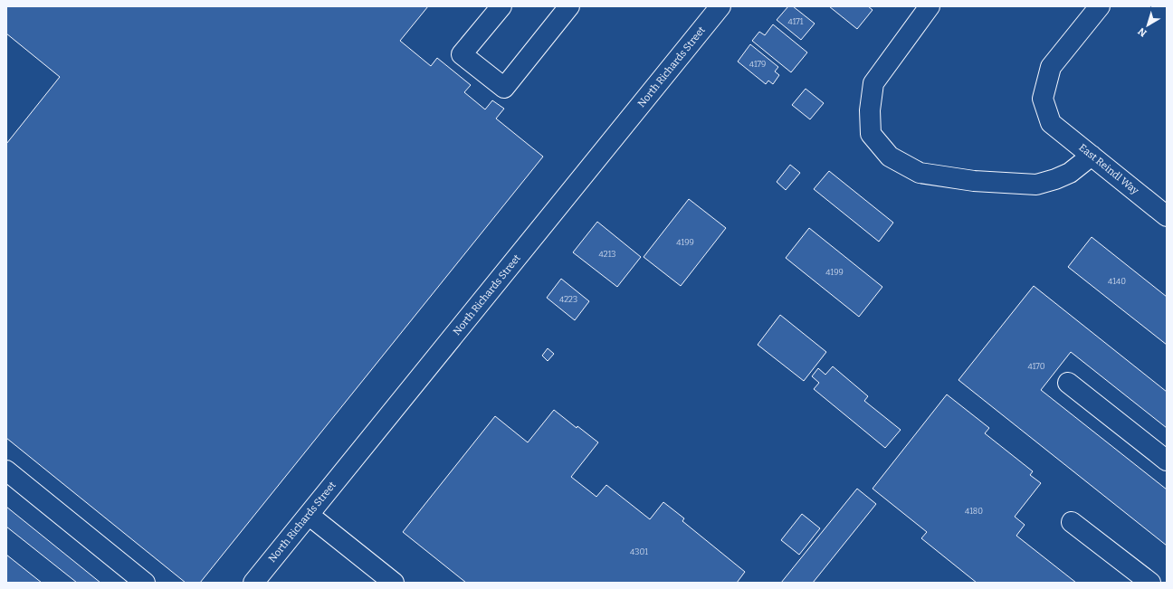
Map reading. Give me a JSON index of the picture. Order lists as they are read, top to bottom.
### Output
{
  "streets": {
    "street": ["North Richards Street", "East Reindl Way"]
  },
  "house_numbers": [
    "4171",
    "4179",
    "4199",
    "4213",
    "4199",
    "4140",
    "4223",
    "4170",
    "4180",
    "4301"
  ],
  "north": "bottom left"
}
